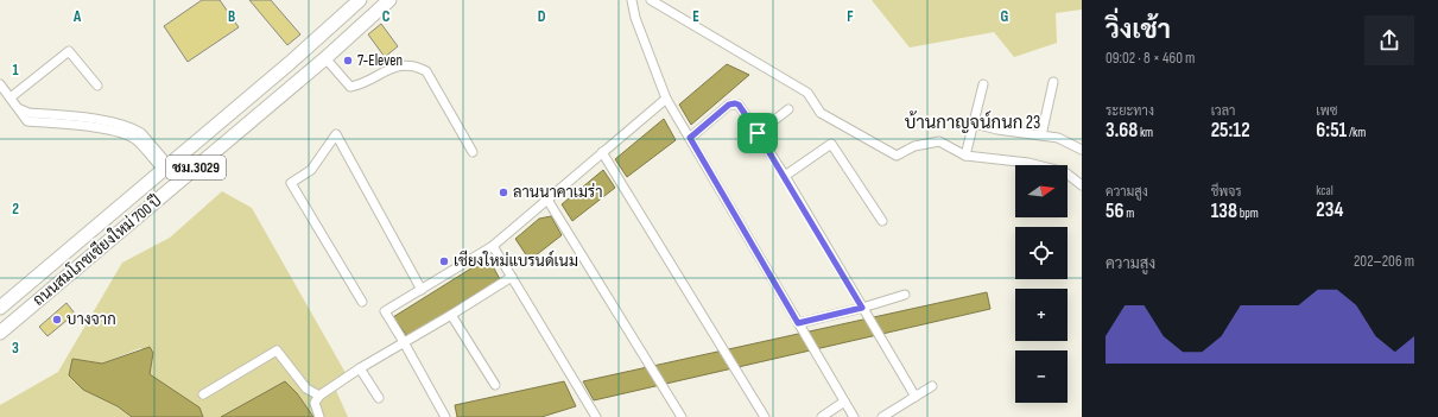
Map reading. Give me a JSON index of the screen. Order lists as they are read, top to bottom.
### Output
{
  "streets": {
    "main road": ["ชม.3029", "ถนนสมโภชเชียงใหม่ 700 ปี"]
  },
  "districts": ["บ้านกาญจน์กนก 23"],
  "places": [
    "7-Eleven",
    "ลานนาคาเมร่า",
    "เชียงใหม่แบรนด์เนม",
    "บางจาก"
  ],
  "north": "right",
  "page": {
    "heading": ["วิ่งเช้า", "09:02 · 8 × 460 m"],
    "stats": [
      ["ระยะทาง", "3.68 km"],
      ["เวลา", "25:12"],
      ["เพซ", "6:51 /km"],
      ["ความสูง", "56 m"],
      ["ชีพจร", "138 bpm"],
      ["kcal", "234"]
    ],
    "map_buttons": ["+", "−"],
    "chart": ["ความสูง", "202–206 m"]
  },
  "grid": {
    "columns": [
      "A",
      "B",
      "C",
      "D",
      "E",
      "F",
      "G"
    ],
    "rows": ["1", "2", "3"]
  }
}
